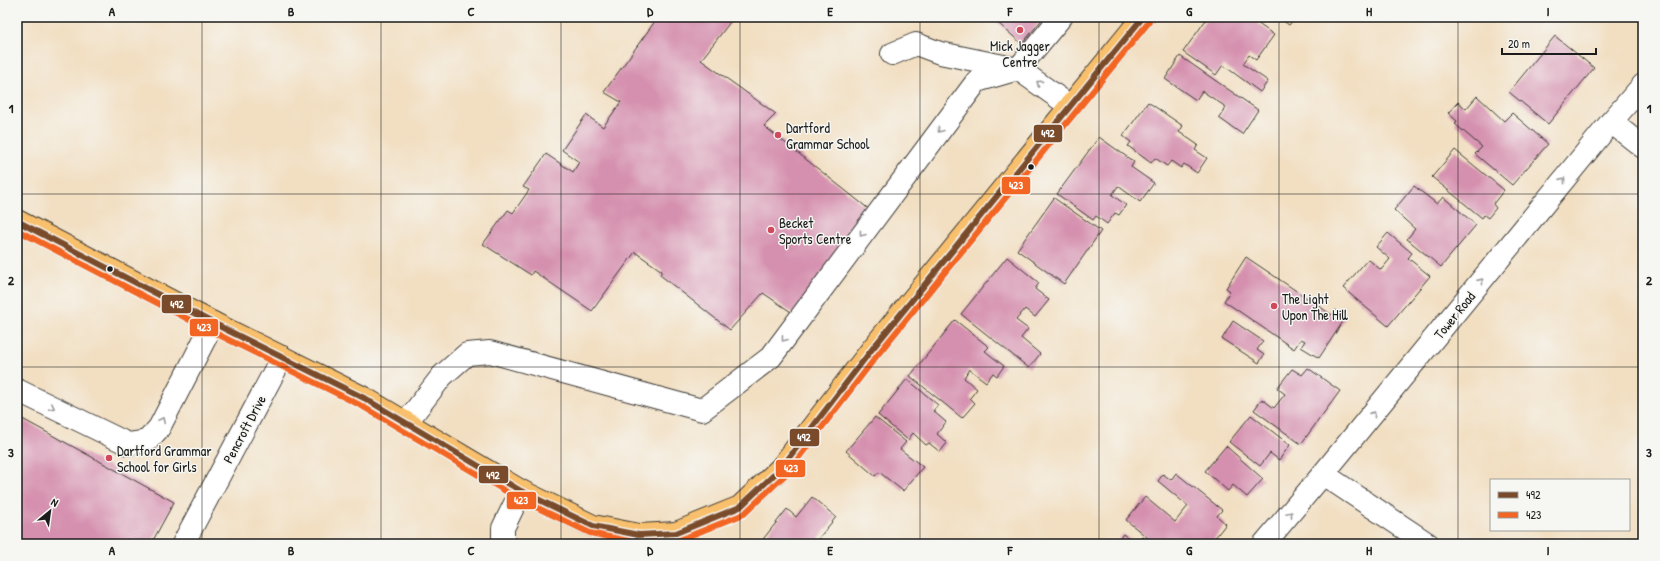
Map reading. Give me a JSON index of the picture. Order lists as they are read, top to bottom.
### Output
{
  "streets": {
    "street": ["Tower Road", "Pencroft Drive"]
  },
  "one_way": ["Tower Road"],
  "places": [
    "Mick Jagger Centre",
    "Dartford Grammar School",
    "Becket Sports Centre",
    "The Light Upon The Hill",
    "Dartford Grammar School for Girls"
  ],
  "lines": ["transit line 492", "transit line 423"],
  "legend": ["492", "423"],
  "scale_bar": "20 m",
  "north": "top right",
  "grid": {
    "columns": [
      "A",
      "B",
      "C",
      "D",
      "E",
      "F",
      "G",
      "H",
      "I"
    ],
    "rows": ["1", "2", "3"]
  }
}
